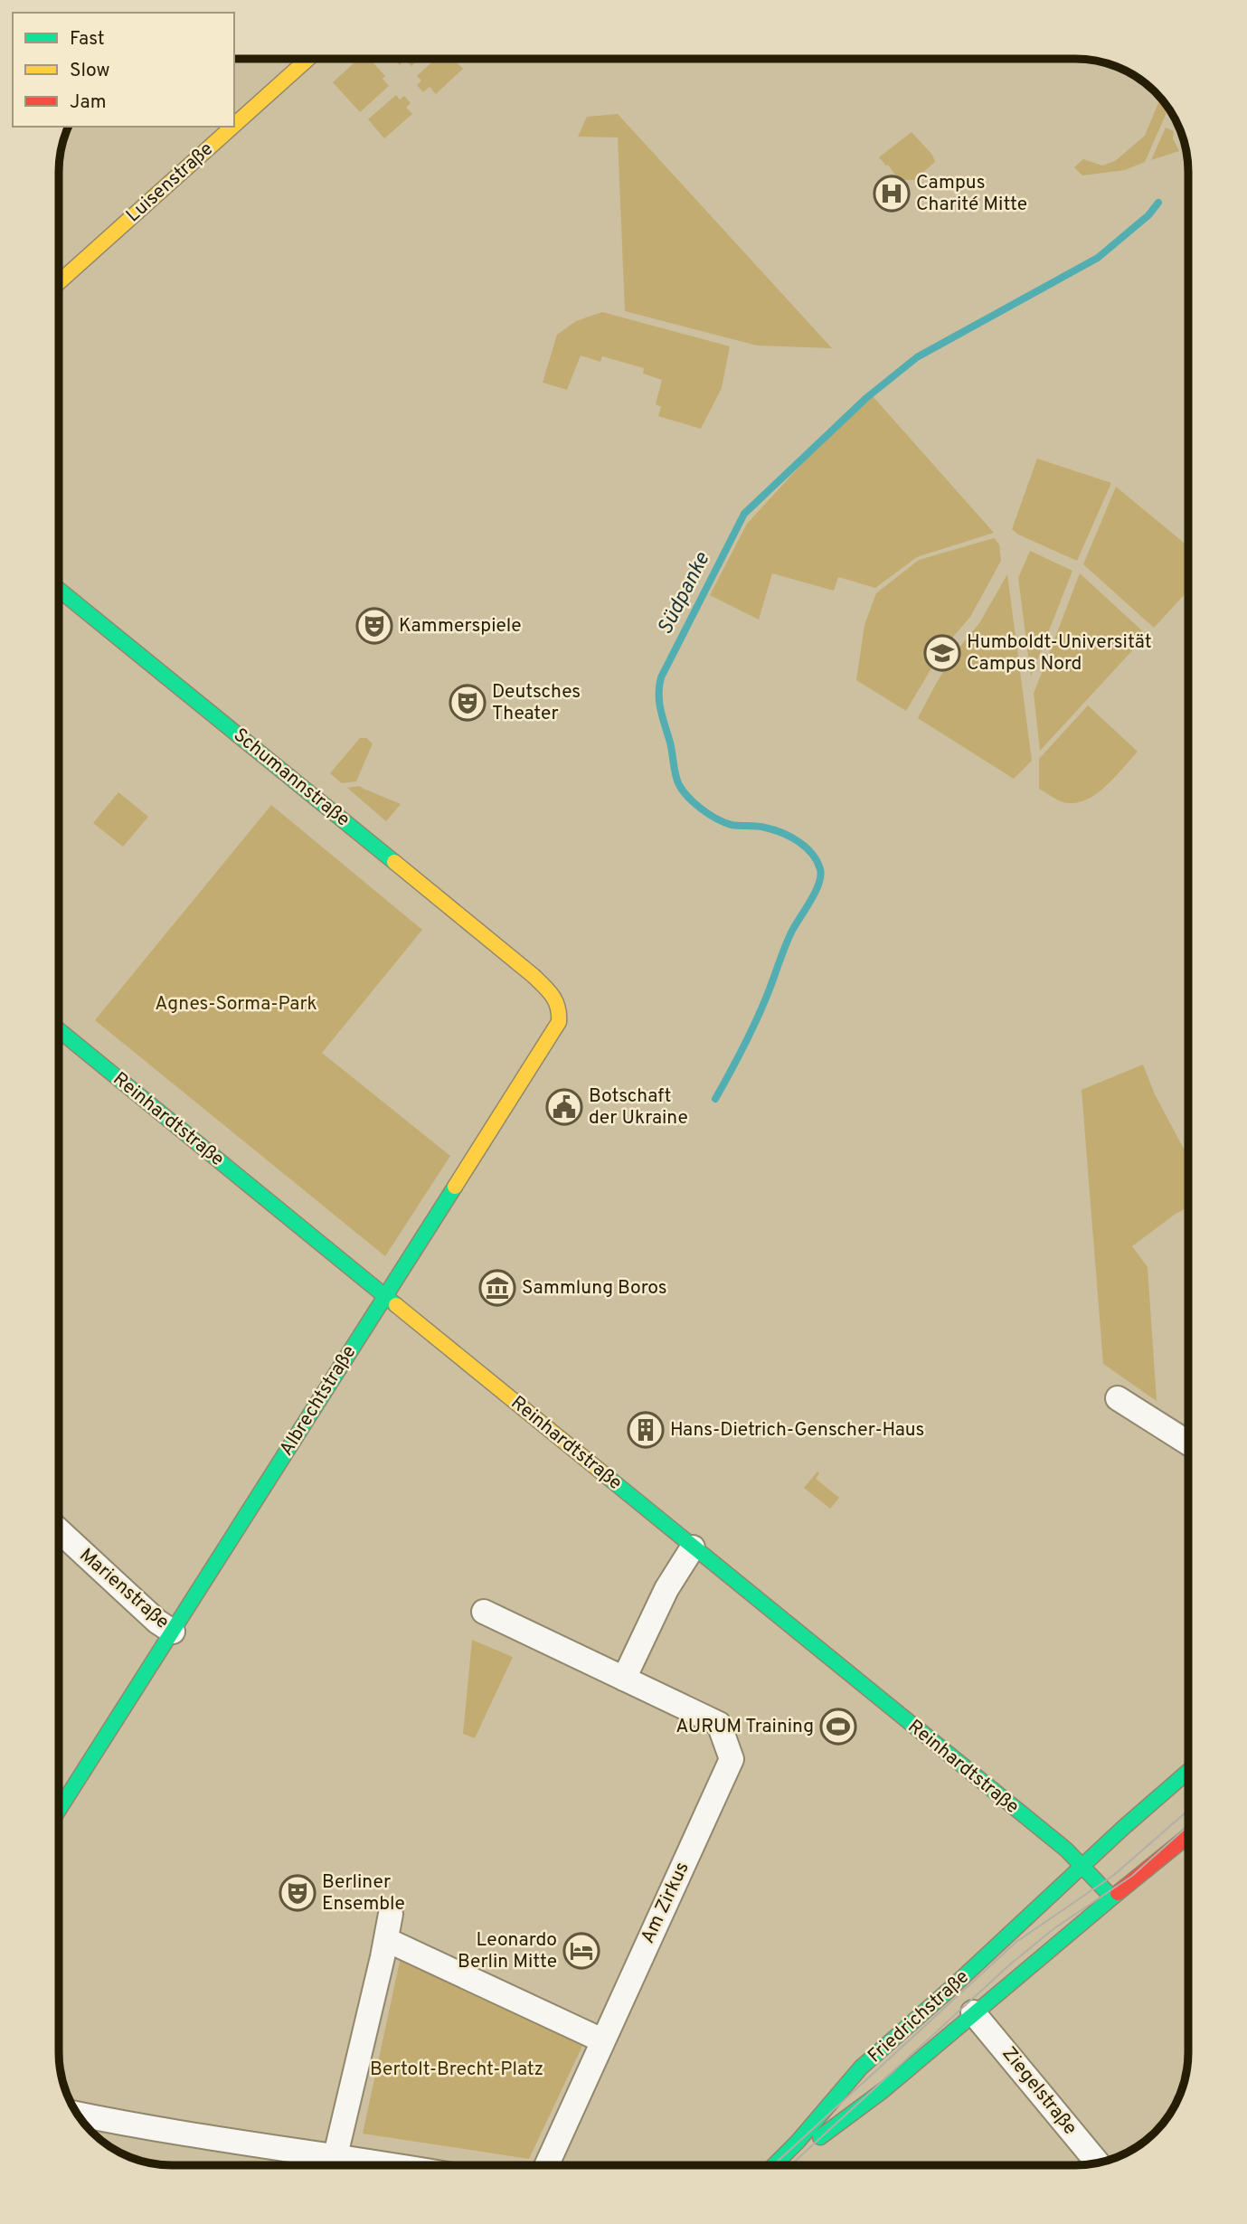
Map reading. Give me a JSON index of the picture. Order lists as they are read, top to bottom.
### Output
{
  "streets": {
    "street": [
      "Luisenstraße",
      "Schumannstraße",
      "Reinhardtstraße",
      "Albrechtstraße",
      "Marienstraße",
      "Am Zirkus",
      "Friedrichstraße",
      "Ziegelstraße"
    ]
  },
  "crossings": [
    ["Schumannstraße", "Albrechtstraße"],
    ["Reinhardtstraße", "Albrechtstraße"],
    ["Reinhardtstraße", "Friedrichstraße"],
    ["Albrechtstraße", "Marienstraße"],
    ["Friedrichstraße", "Ziegelstraße"]
  ],
  "water": ["Südpanke"],
  "parks": ["Agnes-Sorma-Park", "Bertolt-Brecht-Platz"],
  "places": {
    "hospital": ["Campus Charité Mitte"],
    "theatre": ["Kammerspiele", "Deutsches Theater", "Berliner Ensemble"],
    "school or university": ["Humboldt-Universität Campus Nord"],
    "public building": ["Botschaft der Ukraine"],
    "museum": ["Sammlung Boros"],
    "building": ["Hans-Dietrich-Genscher-Haus"],
    "sports": ["AURUM Training"],
    "hotel": ["Leonardo Berlin Mitte"]
  },
  "legend": ["Fast", "Slow", "Jam"]
}
